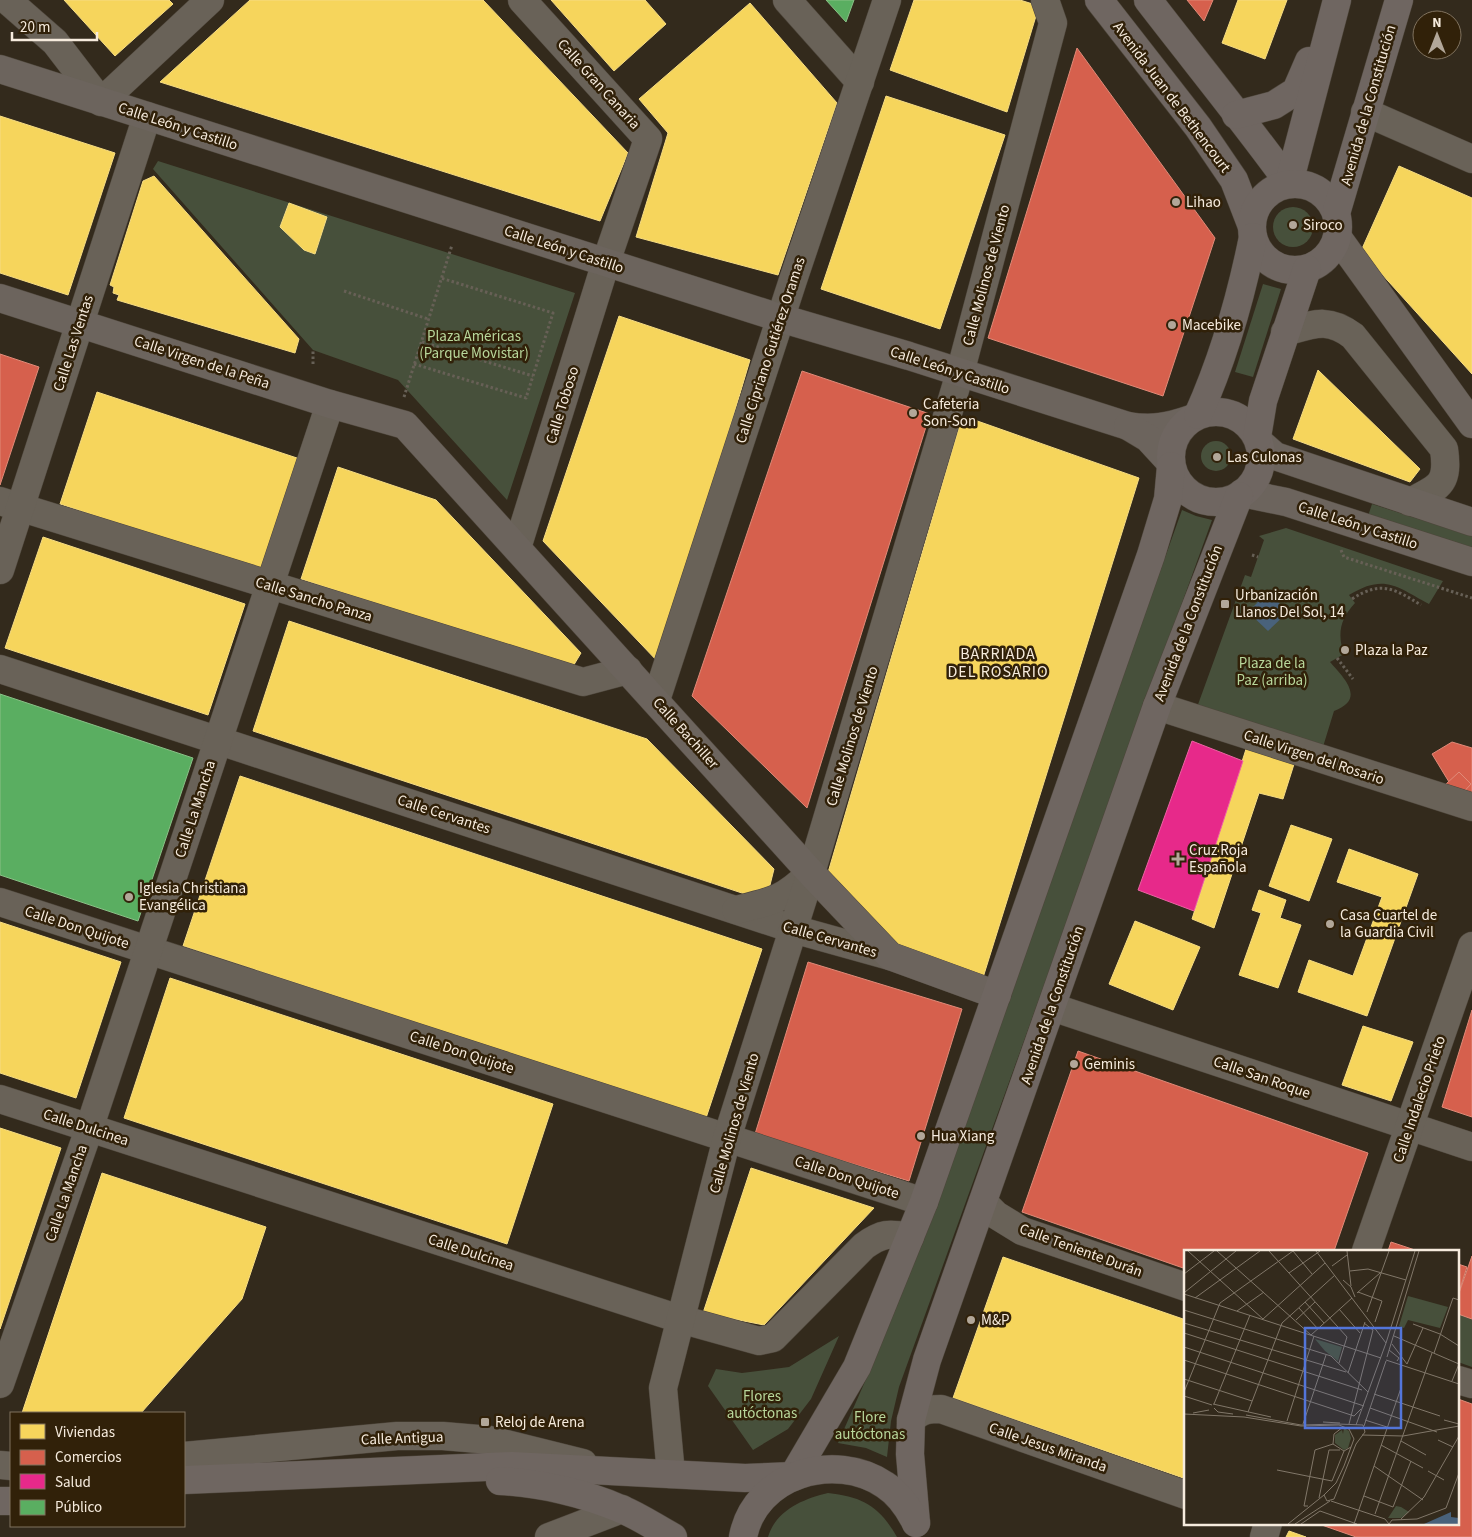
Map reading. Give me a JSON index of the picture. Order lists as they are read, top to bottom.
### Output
{
  "streets": {
    "main road": ["Avenida Juan de Bethencourt", "Avenida de la Constitución"],
    "street": [
      "Calle Gran Canaria",
      "Calle León y Castillo",
      "Calle Molinos de Viento",
      "Calle Las Ventas",
      "Calle Cipriano Gutiérez Oramas",
      "Calle Virgen de la Peña",
      "Calle Toboso",
      "Calle Sancho Panza",
      "Calle Bachiller",
      "Calle Virgen del Rosario",
      "Calle La Mancha",
      "Calle Cervantes",
      "Calle Don Quijote",
      "Calle San Roque",
      "Calle Indalecio Prieto",
      "Calle Dulcinea",
      "Calle Teniente Durán",
      "Calle Antigua",
      "Calle Jesus Miranda"
    ]
  },
  "crossings": [
    ["Calle Gran Canaria", "Calle León y Castillo"],
    ["Calle Gran Canaria", "Calle Toboso"],
    ["Avenida Juan de Bethencourt", "Avenida de la Constitución"],
    ["Avenida de la Constitución", "Calle León y Castillo"],
    ["Avenida de la Constitución", "Calle Virgen del Rosario"],
    ["Avenida de la Constitución", "Calle San Roque"],
    ["Avenida de la Constitución", "Calle Teniente Durán"],
    ["Avenida de la Constitución", "Calle Jesus Miranda"],
    ["Calle León y Castillo", "Calle Molinos de Viento"],
    ["Calle León y Castillo", "Calle Las Ventas"],
    ["Calle León y Castillo", "Calle Cipriano Gutiérez Oramas"],
    ["Calle León y Castillo", "Calle Toboso"],
    ["Calle Molinos de Viento", "Calle Bachiller"],
    ["Calle Molinos de Viento", "Calle Cervantes"],
    ["Calle Molinos de Viento", "Calle Don Quijote"],
    ["Calle Molinos de Viento", "Calle Dulcinea"],
    ["Calle Las Ventas", "Calle Virgen de la Peña"],
    ["Calle Las Ventas", "Calle Sancho Panza"],
    ["Calle Cipriano Gutiérez Oramas", "Calle Bachiller"],
    ["Calle Virgen de la Peña", "Calle Bachiller"],
    ["Calle Virgen de la Peña", "Calle La Mancha"],
    ["Calle Toboso", "Calle Bachiller"],
    ["Calle Sancho Panza", "Calle Bachiller"],
    ["Calle Sancho Panza", "Calle La Mancha"],
    ["Calle Bachiller", "Calle Cervantes"],
    ["Calle La Mancha", "Calle Cervantes"],
    ["Calle La Mancha", "Calle Don Quijote"],
    ["Calle La Mancha", "Calle Dulcinea"],
    ["Calle San Roque", "Calle Indalecio Prieto"]
  ],
  "districts": ["BARRIADA DEL ROSARIO"],
  "parks": [
    "Plaza Américas (Parque Movistar)",
    "Plaza de la Paz (arriba)",
    "Flores autóctonas",
    "Flore autóctonas"
  ],
  "places": {
    "other": [
      "Lihao",
      "Siroco",
      "Macebike",
      "Cafeteria Son-Son",
      "Las Culonas",
      "Plaza la Paz",
      "Iglesia Christiana Evangélica",
      "Casa Cuartel de la Guardia Civil",
      "Geminis",
      "Hua Xiang",
      "M&P"
    ],
    "transit": ["Urbanización Llanos Del Sol, 14", "Reloj de Arena"],
    "health": ["Cruz Roja Española"]
  },
  "legend": [
    "Viviendas",
    "Comercios",
    "Salud",
    "Público"
  ],
  "scale_bar": "20 m",
  "north": "top"
}
